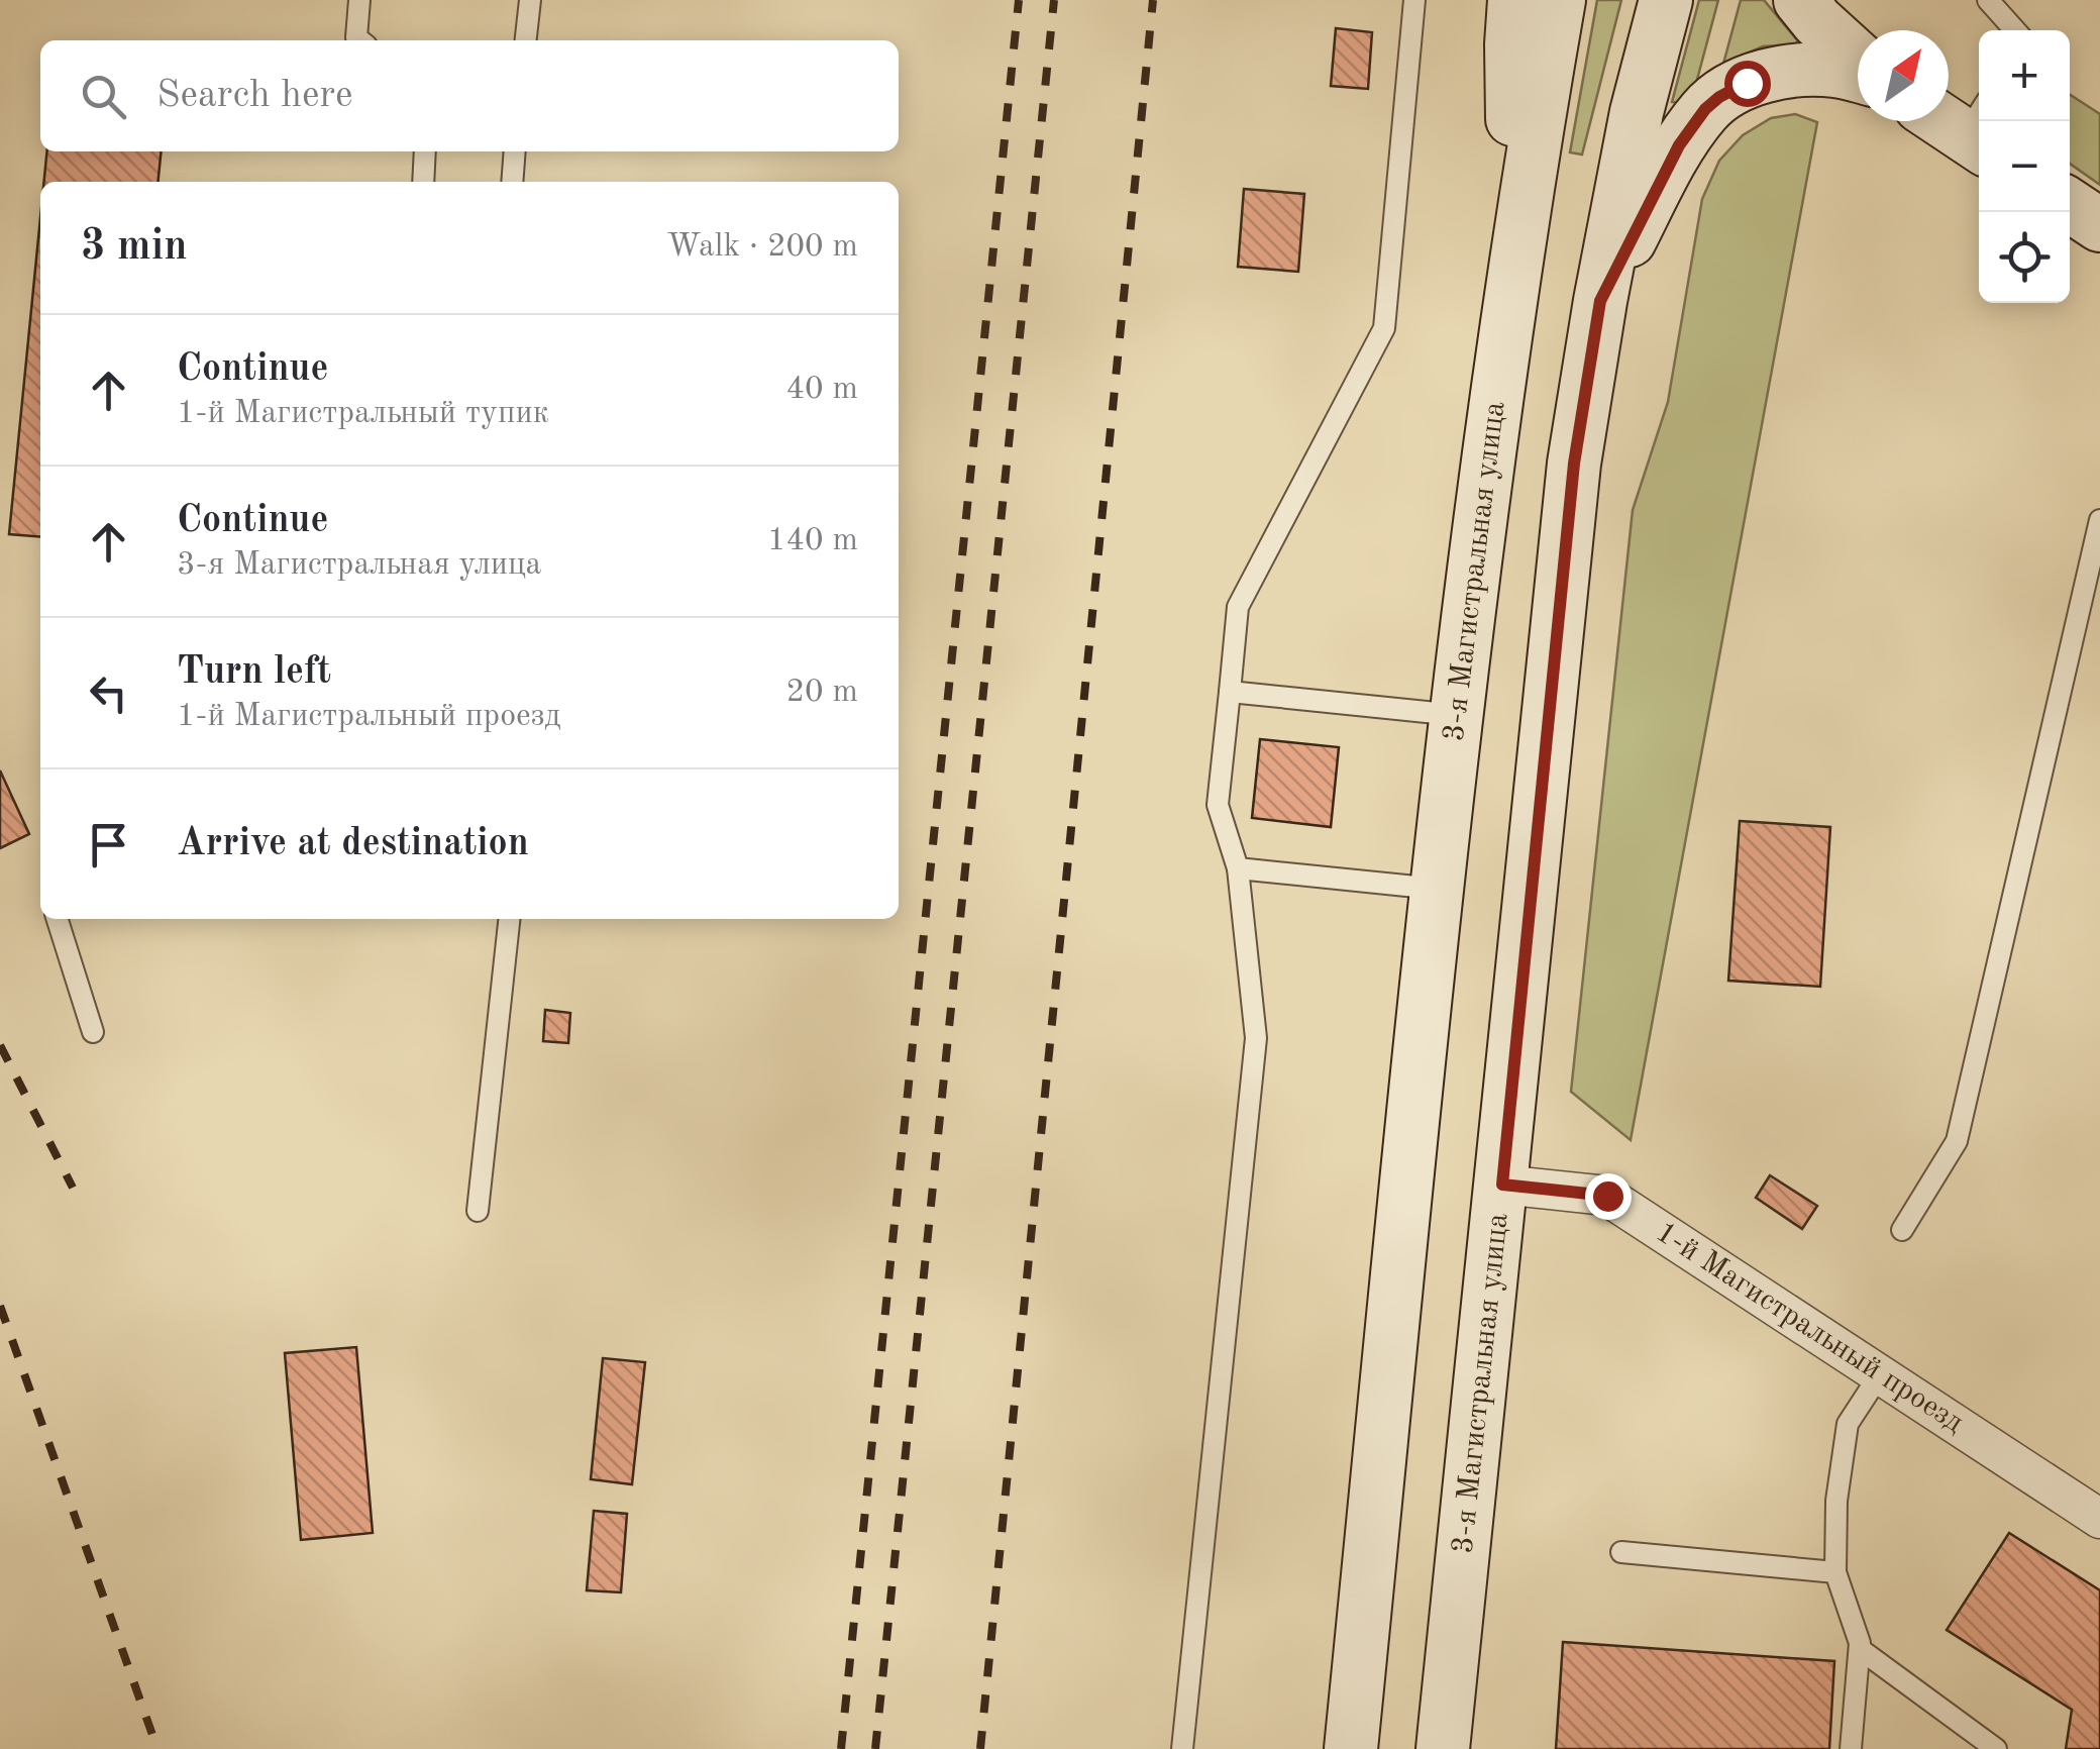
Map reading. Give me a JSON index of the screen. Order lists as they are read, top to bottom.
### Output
{
  "streets": {
    "main road": ["3-я Магистральная улица"],
    "street": ["1-й Магистральный проезд"]
  },
  "crossings": [
    ["3-я Магистральная улица", "1-й Магистральный проезд"]
  ],
  "north": "top right",
  "page": {
    "map_buttons": ["+", "−"],
    "search": "Search here",
    "heading": ["3 min", "Walk · 200 m"],
    "list": [
      ["Continue", "1-й Магистральный тупик", "40 m"],
      ["Continue", "3-я Магистральная улица", "140 m"],
      ["Turn left", "1-й Магистральный проезд", "20 m"],
      "Arrive at destination"
    ]
  }
}
